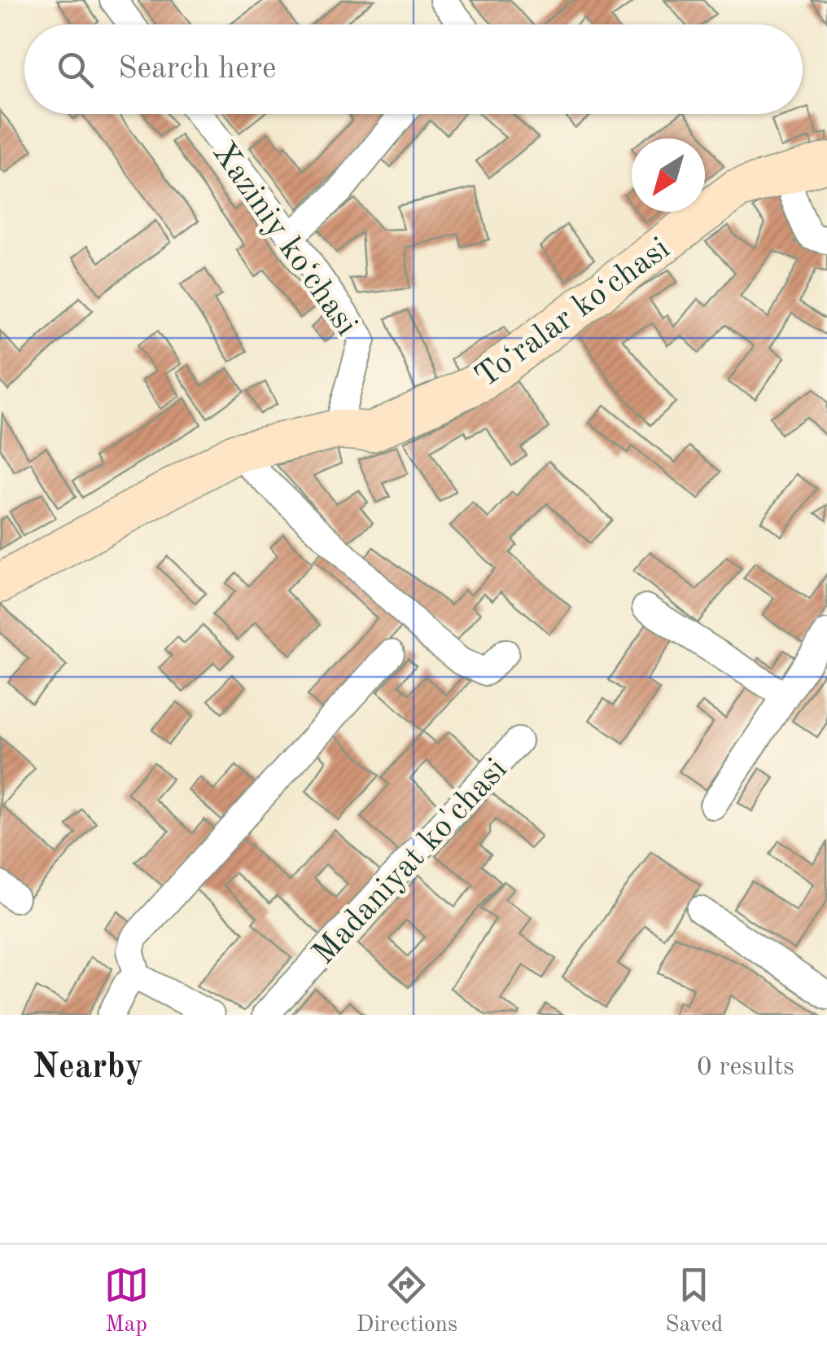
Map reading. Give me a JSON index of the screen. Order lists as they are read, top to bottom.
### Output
{
  "streets": {
    "street": ["Xaziniy koʻchasi", "Toʻralar koʻchasi", "Madaniyat ko'chasi"]
  },
  "crossings": [
    ["Xaziniy koʻchasi", "Toʻralar koʻchasi"]
  ],
  "north": "bottom left",
  "page": {
    "search": "Search here",
    "heading": ["Nearby", "0 results"],
    "nav": ["Map", "Directions", "Saved"]
  }
}
